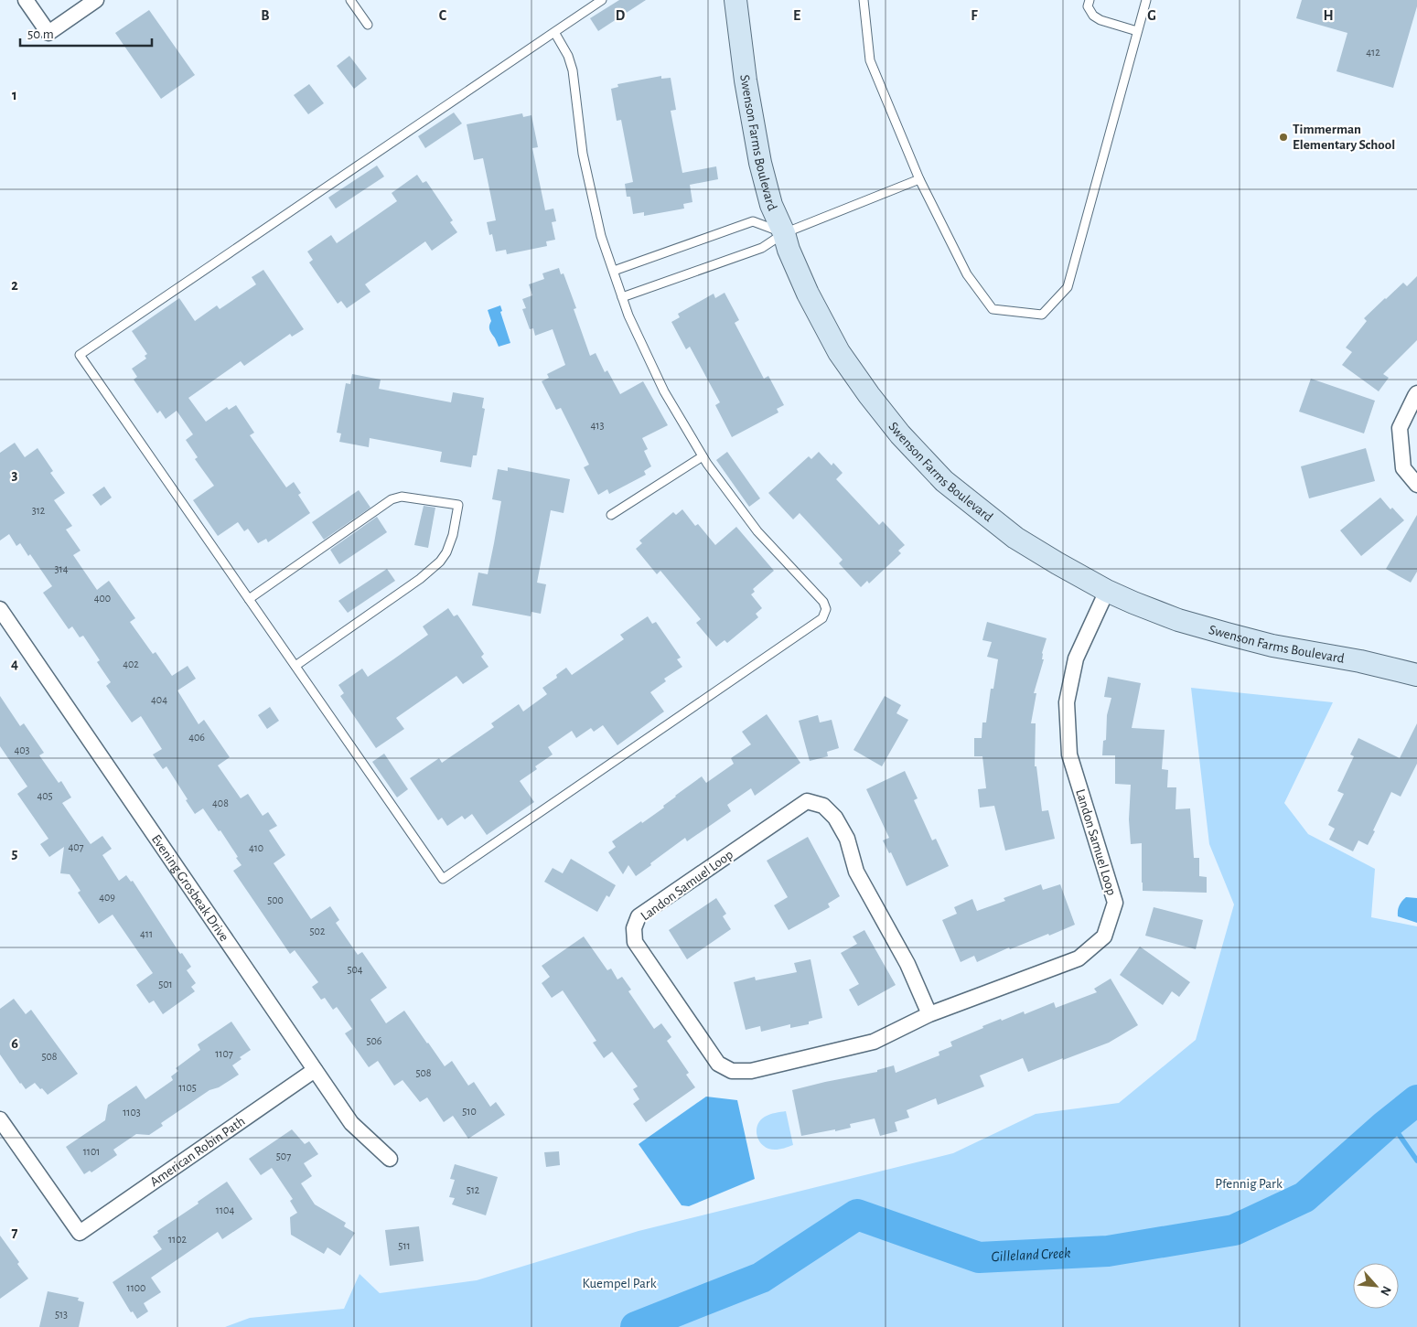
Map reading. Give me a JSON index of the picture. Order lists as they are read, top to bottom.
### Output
{
  "streets": {
    "street": [
      "Swenson Farms Boulevard",
      "Landon Samuel Loop",
      "Evening Grosbeak Drive",
      "American Robin Path"
    ]
  },
  "crossings": [
    ["Swenson Farms Boulevard", "Landon Samuel Loop"],
    ["Evening Grosbeak Drive", "American Robin Path"]
  ],
  "water": ["Gilleland Creek"],
  "parks": ["Pfennig Park", "Kuempel Park"],
  "places": ["Timmerman Elementary School"],
  "house_numbers": [
    "412",
    "413",
    "312",
    "314",
    "400",
    "402",
    "404",
    "406",
    "403",
    "405",
    "408",
    "407",
    "410",
    "409",
    "500",
    "502",
    "411",
    "504",
    "501",
    "506",
    "1107",
    "508",
    "508",
    "1105",
    "510",
    "1103",
    "1101",
    "507",
    "512",
    "1104",
    "1102",
    "511",
    "1100",
    "513"
  ],
  "scale_bar": "50 m",
  "north": "bottom right",
  "grid": {
    "columns": [
      "B",
      "C",
      "D",
      "E",
      "F",
      "G",
      "H"
    ],
    "rows": [
      "1",
      "2",
      "3",
      "4",
      "5",
      "6",
      "7"
    ]
  }
}
